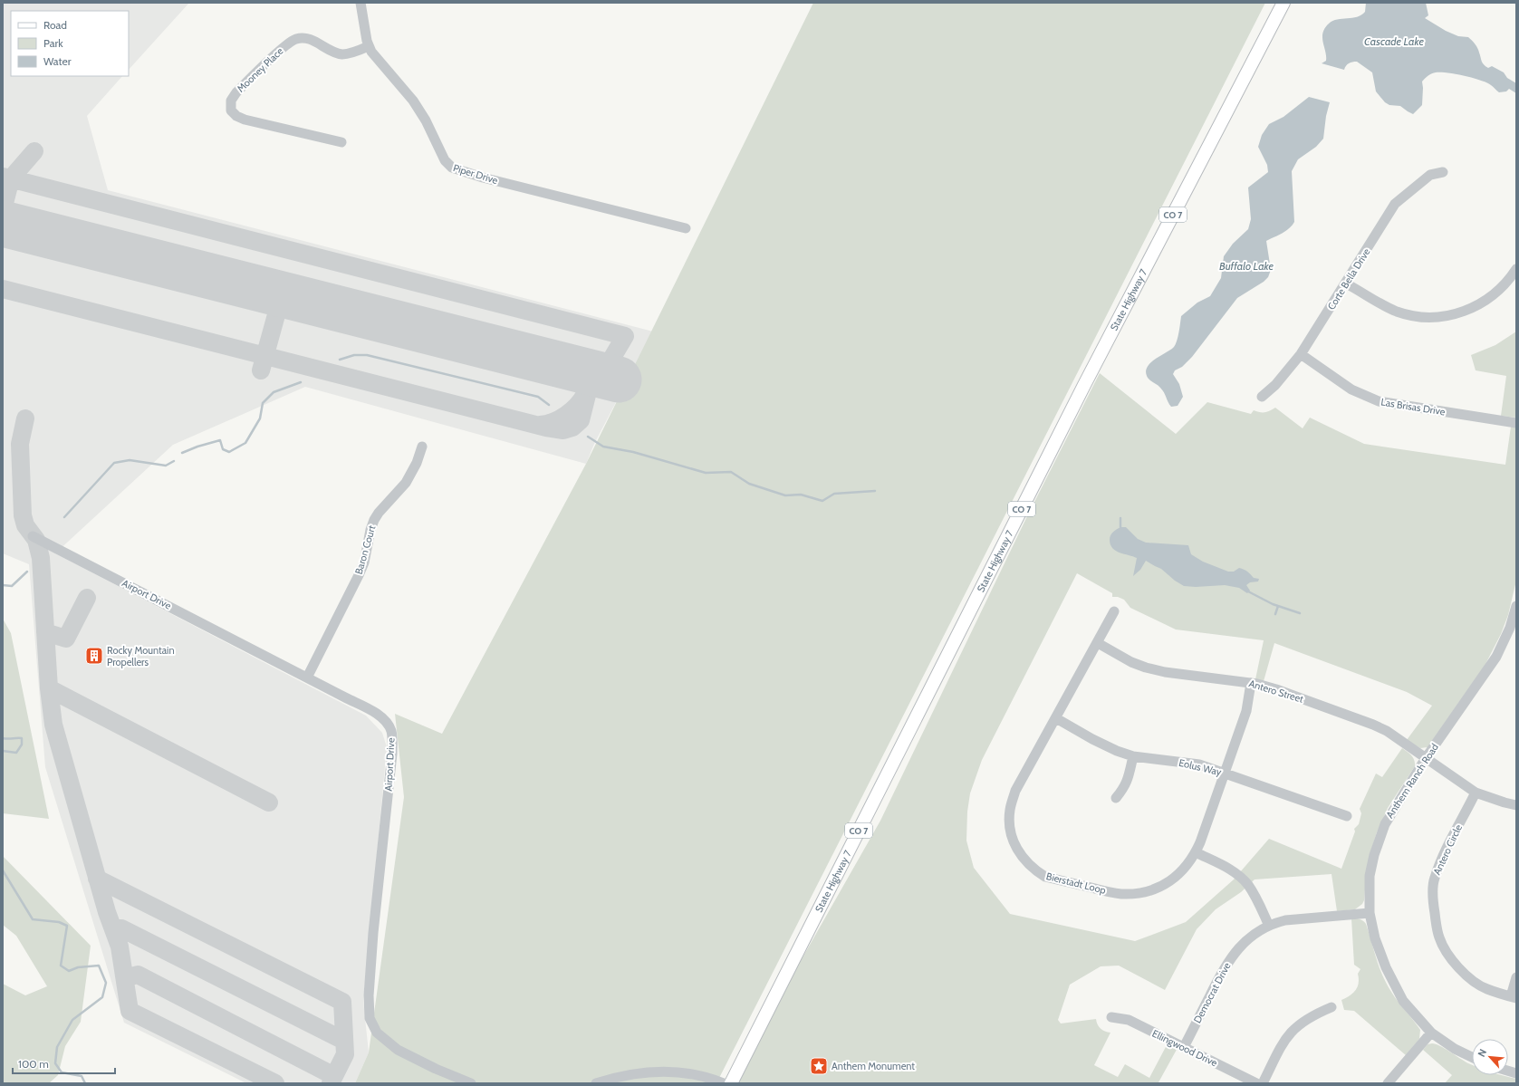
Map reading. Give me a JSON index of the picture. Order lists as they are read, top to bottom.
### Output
{
  "streets": {
    "main road": ["CO 7", "State Highway 7"],
    "street": [
      "Mooney Place",
      "Piper Drive",
      "Corte Bella Drive",
      "Las Brisas Drive",
      "Baron Court",
      "Airport Drive",
      "Antero Street",
      "Eolus Way",
      "Anthem Ranch Road",
      "Antero Circle",
      "Bierstadt Loop",
      "Democrat Drive",
      "Ellingwood Drive"
    ]
  },
  "crossings": [
    ["Mooney Place", "Piper Drive"],
    ["Corte Bella Drive", "Las Brisas Drive"],
    ["Baron Court", "Airport Drive"],
    ["Antero Street", "Anthem Ranch Road"],
    ["Antero Street", "Bierstadt Loop"],
    ["Eolus Way", "Bierstadt Loop"],
    ["Anthem Ranch Road", "Democrat Drive"],
    ["Democrat Drive", "Ellingwood Drive"]
  ],
  "water": ["Cascade Lake", "Buffalo Lake"],
  "places": {
    "building": ["Rocky Mountain Propellers"],
    "place": ["Anthem Monument"]
  },
  "legend": ["Road", "Park", "Water"],
  "scale_bar": "100 m",
  "north": "top left"
}
